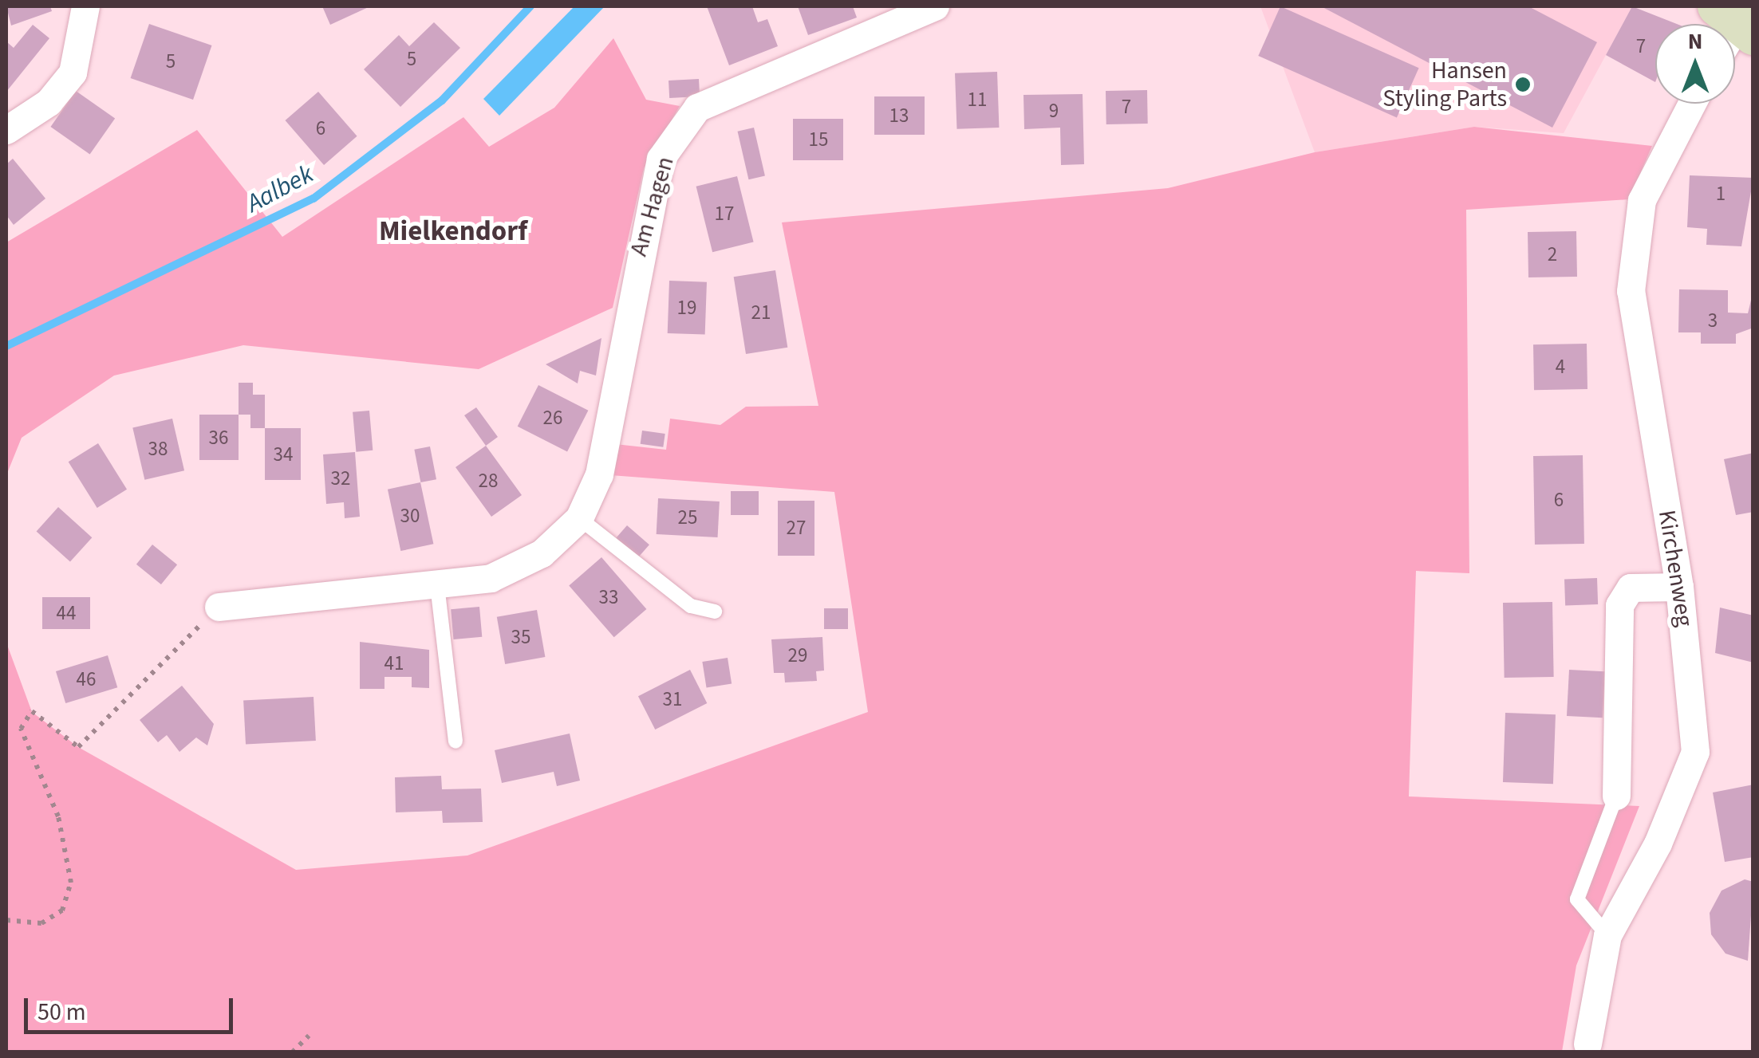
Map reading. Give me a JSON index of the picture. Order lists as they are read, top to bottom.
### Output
{
  "streets": {
    "street": ["Am Hagen", "Kirchenweg"]
  },
  "districts": ["Mielkendorf"],
  "water": ["Aalbek"],
  "places": ["Hansen Styling Parts"],
  "house_numbers": [
    "7",
    "5",
    "5",
    "11",
    "7",
    "9",
    "13",
    "6",
    "15",
    "1",
    "17",
    "2",
    "19",
    "21",
    "3",
    "4",
    "26",
    "36",
    "38",
    "34",
    "32",
    "28",
    "6",
    "30",
    "25",
    "27",
    "33",
    "44",
    "35",
    "29",
    "41",
    "46",
    "31"
  ],
  "scale_bar": "50 m",
  "north": "top"
}
